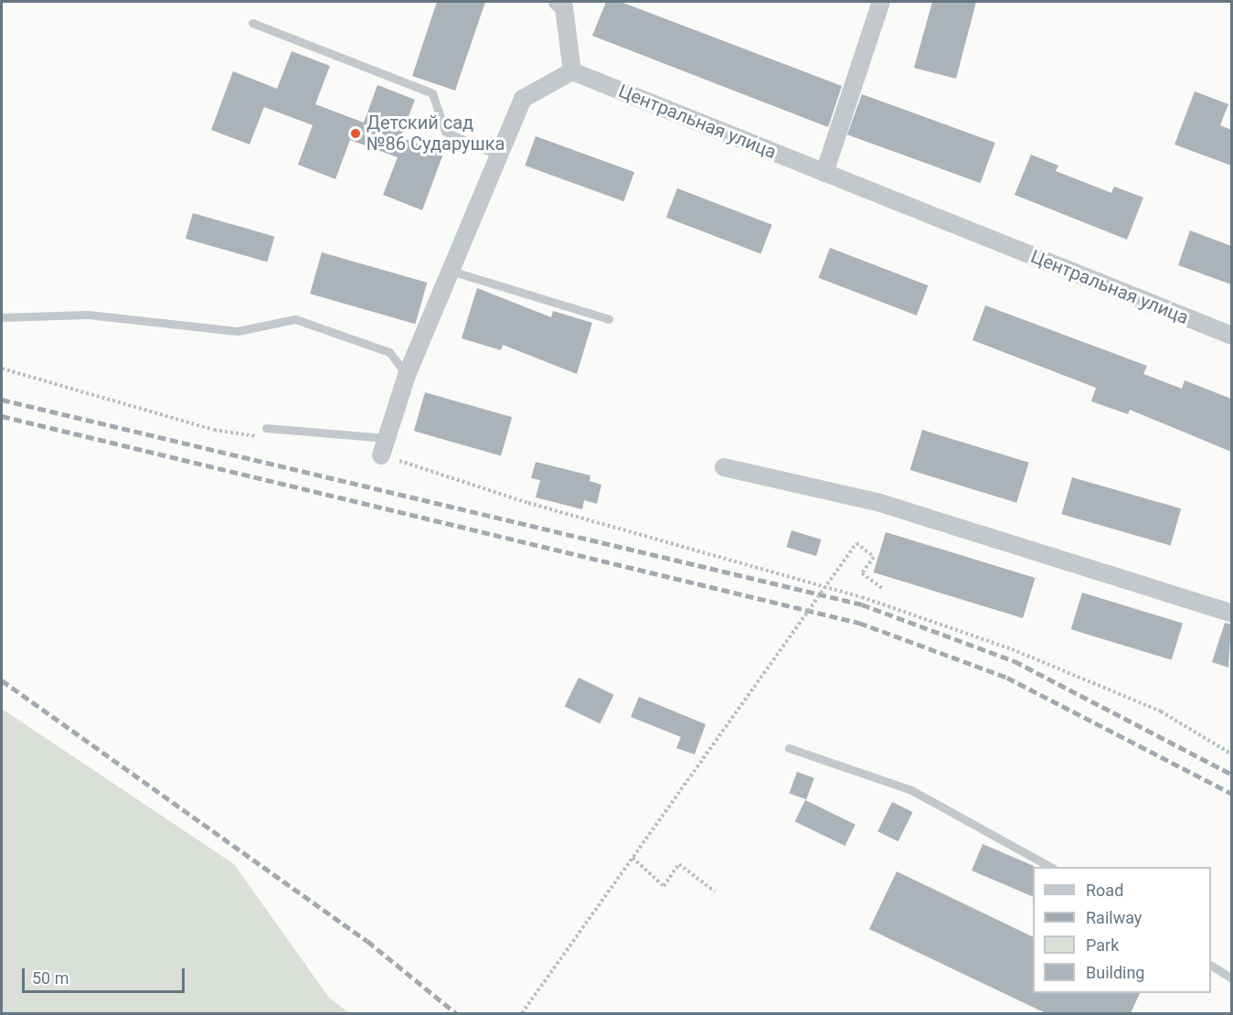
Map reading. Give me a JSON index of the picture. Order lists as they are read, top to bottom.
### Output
{
  "streets": {
    "street": ["Центральная улица"]
  },
  "places": ["Детский сад №86 Сударушка"],
  "legend": [
    "Road",
    "Railway",
    "Park",
    "Building"
  ],
  "scale_bar": "50 m"
}
